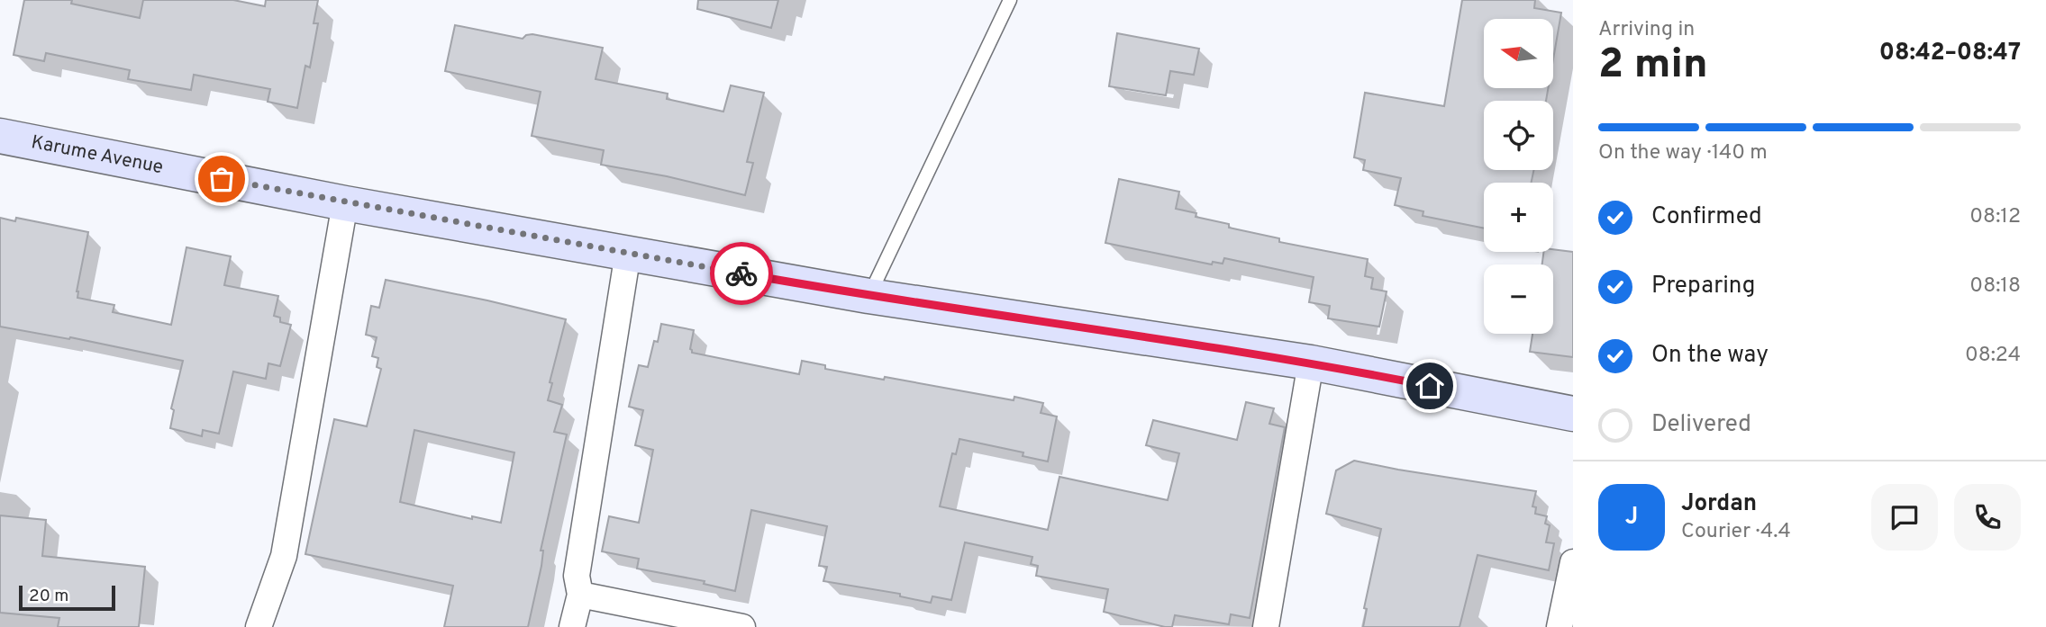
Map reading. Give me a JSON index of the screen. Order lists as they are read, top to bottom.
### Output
{
  "streets": {
    "main road": ["Karume Avenue"]
  },
  "scale_bar": "20 m",
  "north": "left",
  "page": {
    "heading": ["2 min", "Arriving in", "08:42–08:47"],
    "panel": ["Jordan", "Courier · 4.4"],
    "map_buttons": ["+", "−"],
    "bar": "On the way · 140 m",
    "list": [
      ["Confirmed", "08:12"],
      ["Preparing", "08:18"],
      ["On the way", "08:24"],
      "Delivered"
    ],
    "round": "J",
    "scale": "20 m"
  }
}
